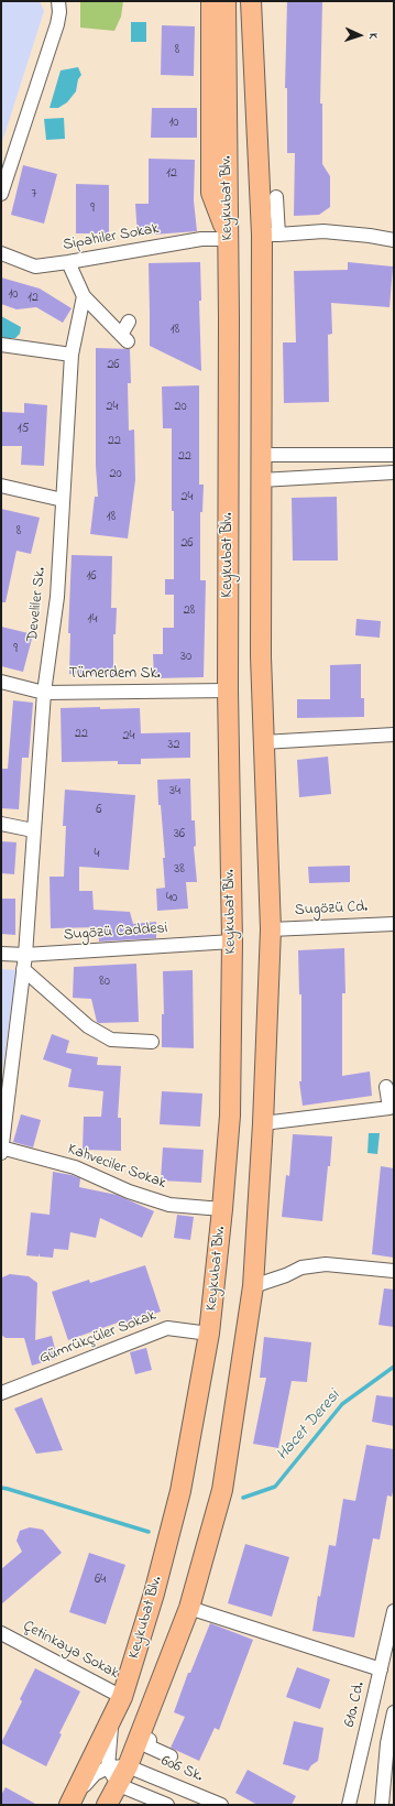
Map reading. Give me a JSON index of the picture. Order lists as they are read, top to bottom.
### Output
{
  "streets": {
    "highway": ["Keykubat Blv."],
    "street": [
      "Sipahiler Sokak",
      "Develiler Sk.",
      "Tümerdem Sk.",
      "Sugözü Cd.",
      "Sugözü Caddesi",
      "Kahveciler Sokak",
      "Gümrükçüler Sokak",
      "Çetinkaya Sokak",
      "610. Cd.",
      "606 Sk."
    ]
  },
  "crossings": [
    ["Keykubat Blv.", "Sipahiler Sokak"],
    ["Keykubat Blv.", "Tümerdem Sk."],
    ["Keykubat Blv.", "Sugözü Cd."],
    ["Keykubat Blv.", "Sugözü Caddesi"],
    ["Keykubat Blv.", "Kahveciler Sokak"],
    ["Keykubat Blv.", "Gümrükçüler Sokak"],
    ["Keykubat Blv.", "Çetinkaya Sokak"],
    ["Keykubat Blv.", "606 Sk."],
    ["Develiler Sk.", "Tümerdem Sk."],
    ["Develiler Sk.", "Sugözü Caddesi"],
    ["Develiler Sk.", "Kahveciler Sokak"]
  ],
  "water": ["Hacet Deresi"],
  "house_numbers": [
    "8",
    "10",
    "12",
    "7",
    "9",
    "10",
    "12",
    "18",
    "26",
    "24",
    "20",
    "15",
    "22",
    "22",
    "20",
    "24",
    "18",
    "8",
    "26",
    "16",
    "28",
    "14",
    "9",
    "30",
    "22",
    "24",
    "32",
    "34",
    "6",
    "36",
    "4",
    "38",
    "40",
    "80",
    "64"
  ],
  "north": "right"
}
